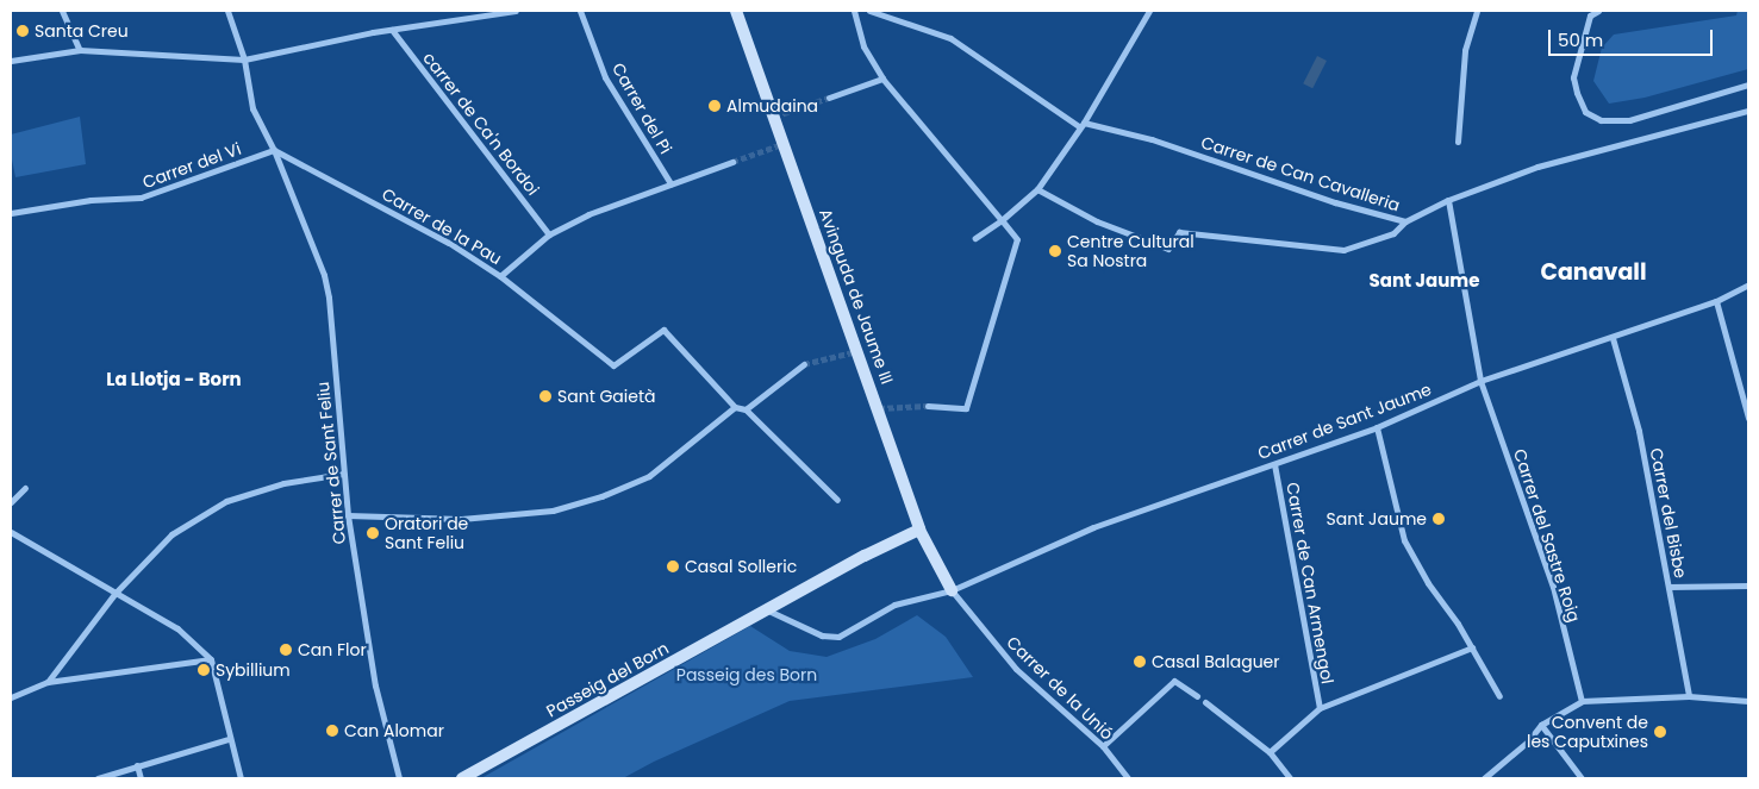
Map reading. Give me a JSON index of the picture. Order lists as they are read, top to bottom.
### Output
{
  "streets": {
    "street": [
      "Carrer del Pi",
      "carrer de Ca'n Bordoi",
      "Carrer del Vi",
      "Carrer de Can Cavalleria",
      "Carrer de la Pau",
      "Avinguda de Jaume III",
      "Carrer de Sant Jaume",
      "Carrer de Sant Feliu",
      "Carrer del Bisbe",
      "Carrer del Sastre Roig",
      "Carrer de Can Armengol",
      "Passeig del Born",
      "Carrer de la Unió"
    ]
  },
  "crossings": [
    ["Carrer del Vi", "Carrer de la Pau"],
    ["Carrer del Vi", "Carrer de Sant Feliu"],
    ["Carrer de Can Cavalleria", "Carrer del Sastre Roig"],
    ["Carrer de la Pau", "Carrer de Sant Feliu"],
    ["Avinguda de Jaume III", "Carrer de Sant Jaume"],
    ["Avinguda de Jaume III", "Passeig del Born"],
    ["Avinguda de Jaume III", "Carrer de la Unió"],
    ["Carrer de Sant Jaume", "Carrer del Bisbe"],
    ["Carrer de Sant Jaume", "Carrer del Sastre Roig"],
    ["Carrer de Sant Jaume", "Carrer de Can Armengol"],
    ["Carrer de Sant Jaume", "Passeig del Born"],
    ["Carrer de Sant Jaume", "Carrer de la Unió"]
  ],
  "districts": ["Canavall", "Sant Jaume", "La Llotja - Born"],
  "parks": ["Passeig des Born"],
  "places": [
    "Santa Creu",
    "Almudaina",
    "Centre Cultural Sa Nostra",
    "Sant Gaietà",
    "Sant Jaume",
    "Oratori de Sant Feliu",
    "Casal Solleric",
    "Can Flor",
    "Casal Balaguer",
    "Sybillium",
    "Can Alomar",
    "Convent de les Caputxines"
  ],
  "scale_bar": "50 m"
}
